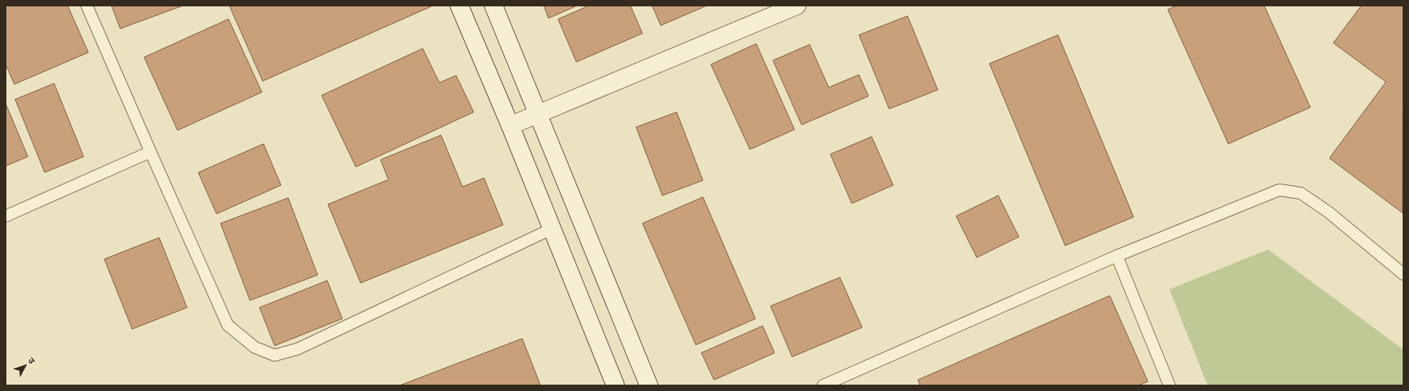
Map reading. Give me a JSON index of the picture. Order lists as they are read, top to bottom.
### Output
{
  "north": "top right"
}
